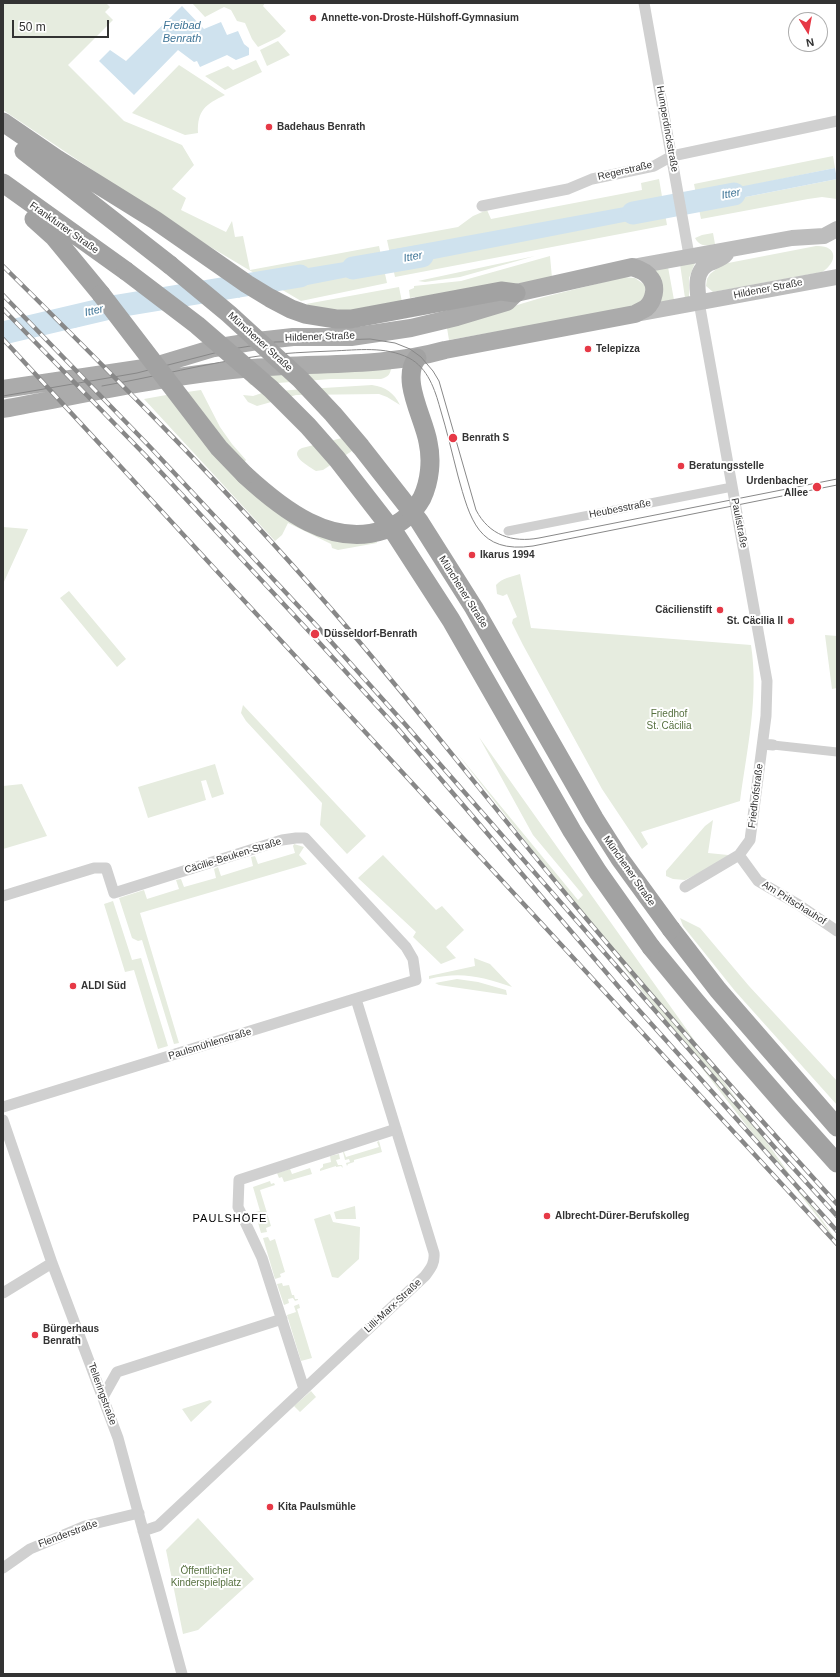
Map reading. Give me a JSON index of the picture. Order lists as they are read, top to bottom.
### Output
{
  "streets": {
    "highway": ["Frankfurter Straße", "Münchener Straße"],
    "main road": ["Hildener Straße"],
    "street": [
      "Humperdinckstraße",
      "Regerstraße",
      "Heubesstraße",
      "Paulistraße",
      "Friedhofstraße",
      "Cäcilie-Beuken-Straße",
      "Am Pritschauhof",
      "Paulsmühlenstraße",
      "Lilli-Marx-Straße",
      "Telleringstraße",
      "Flenderstraße"
    ]
  },
  "crossings": [
    ["Humperdinckstraße", "Regerstraße"],
    ["Humperdinckstraße", "Hildener Straße"],
    ["Hildener Straße", "Paulistraße"],
    ["Heubesstraße", "Paulistraße"],
    ["Paulistraße", "Friedhofstraße"],
    ["Friedhofstraße", "Am Pritschauhof"],
    ["Cäcilie-Beuken-Straße", "Paulsmühlenstraße"],
    ["Paulsmühlenstraße", "Lilli-Marx-Straße"],
    ["Lilli-Marx-Straße", "Telleringstraße"],
    ["Telleringstraße", "Flenderstraße"]
  ],
  "districts": ["PAULSHÖFE"],
  "water": ["Freibad Benrath", "Itter"],
  "parks": ["Friedhof St. Cäcilia", "Öffentlicher Kinderspielplatz"],
  "places": [
    "Annette-von-Droste-Hülshoff-Gymnasium",
    "Badehaus Benrath",
    "Telepizza",
    "Benrath S",
    "Beratungsstelle",
    "Urdenbacher Allee",
    "Ikarus 1994",
    "Cäcilienstift",
    "St. Cäcilia II",
    "Düsseldorf-Benrath",
    "ALDI Süd",
    "Albrecht-Dürer-Berufskolleg",
    "Bürgerhaus Benrath",
    "Kita Paulsmühle"
  ],
  "scale_bar": "50 m",
  "north": "bottom"
}
